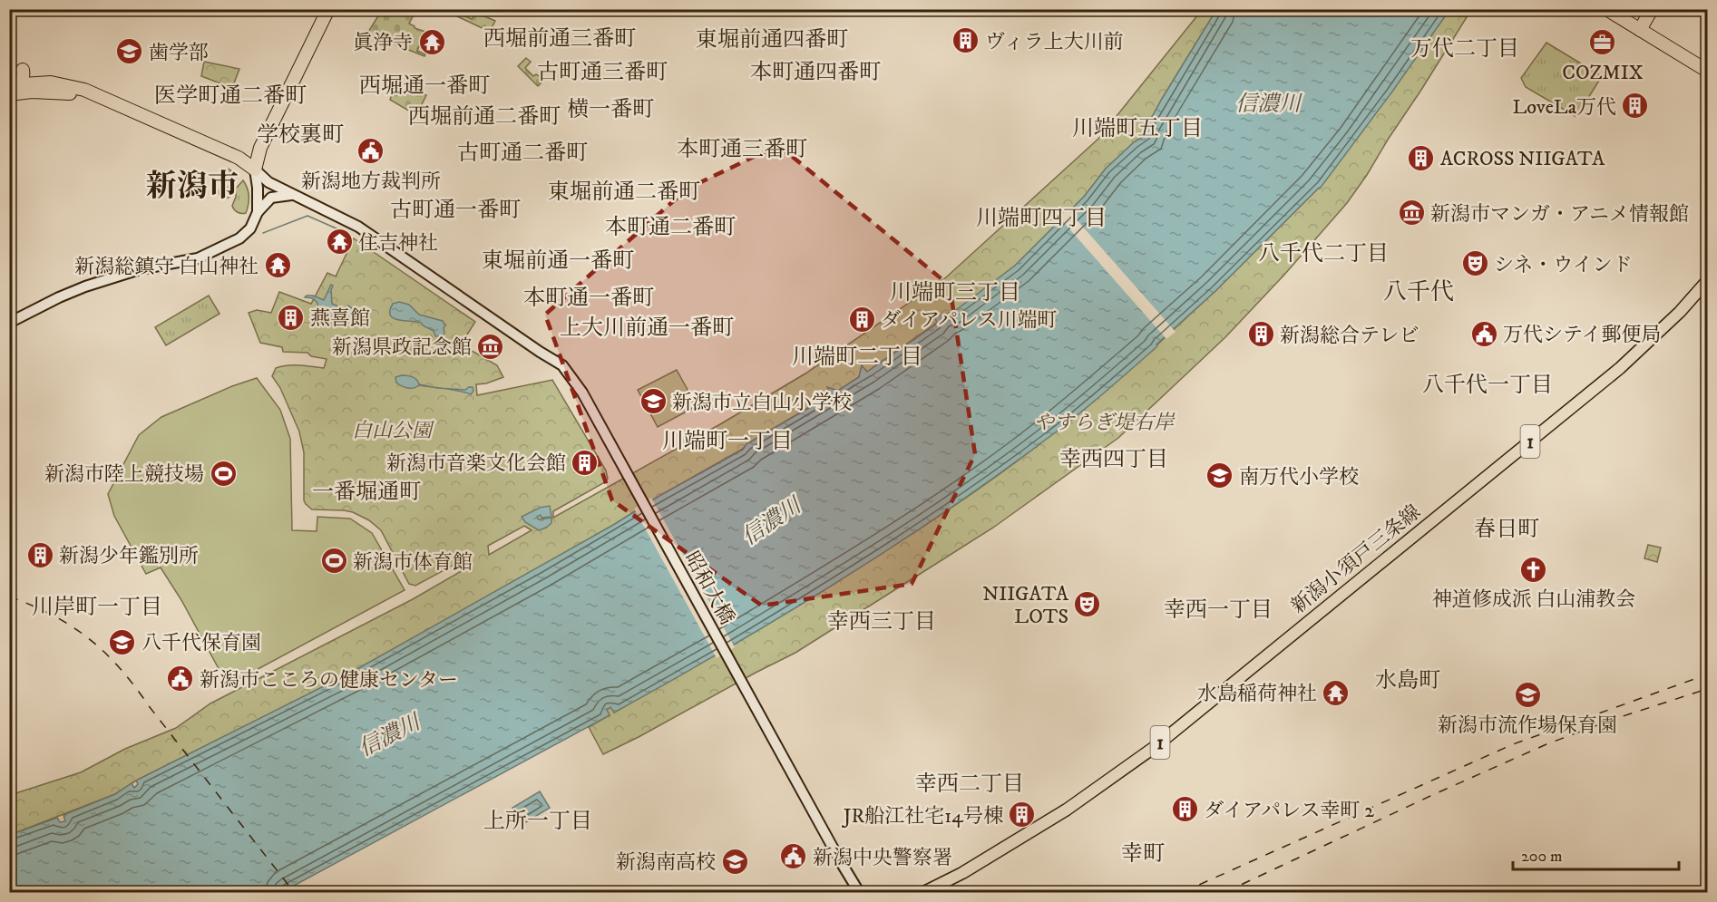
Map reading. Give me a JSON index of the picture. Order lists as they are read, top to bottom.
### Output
{
  "streets": {
    "main road": ["1", "新潟小須戸三条線", "昭和大橋"]
  },
  "districts": [
    "西堀前通三番町",
    "東堀前通四番町",
    "万代二丁目",
    "古町通三番町",
    "本町通四番町",
    "西堀通一番町",
    "医学町通二番町",
    "横一番町",
    "西堀前通二番町",
    "川端町五丁目",
    "学校裏町",
    "本町通三番町",
    "古町通二番町",
    "新潟市",
    "東堀前通二番町",
    "古町通一番町",
    "川端町四丁目",
    "本町通二番町",
    "八千代二丁目",
    "東堀前通一番町",
    "八千代",
    "川端町三丁目",
    "本町通一番町",
    "上大川前通一番町",
    "川端町二丁目",
    "八千代一丁目",
    "川端町一丁目",
    "幸西四丁目",
    "一番堀通町",
    "春日町",
    "川岸町一丁目",
    "幸西一丁目",
    "幸西三丁目",
    "水島町",
    "幸西二丁目",
    "上所一丁目",
    "幸町"
  ],
  "water": ["信濃川"],
  "parks": ["やすらぎ堤右岸", "白山公園"],
  "places": {
    "building": [
      "ヴィラ上大川前",
      "LoveLa万代",
      "ACROSS NIIGATA",
      "燕喜館",
      "ダイアパレス川端町",
      "新潟総合テレビ",
      "新潟市音楽文化会館",
      "新潟少年鑑別所",
      "ダイアパレス幸町 2",
      "JR船江社宅14号棟"
    ],
    "temple": [
      "眞浄寺",
      "住吉神社",
      "新潟総鎮守 白山神社",
      "水島稲荷神社"
    ],
    "office": ["COZMIX"],
    "school or university": [
      "歯学部",
      "新潟市立白山小学校",
      "南万代小学校",
      "八千代保育園",
      "新潟市流作場保育園",
      "新潟南高校"
    ],
    "public building": [
      "新潟地方裁判所",
      "万代シテイ郵便局",
      "新潟市こころの健康センター",
      "新潟中央警察署"
    ],
    "museum": ["新潟市マンガ・アニメ情報館", "新潟県政記念館"],
    "theatre": ["シネ・ウインド", "NIIGATA LOTS"],
    "sports": ["新潟市陸上競技場", "新潟市体育館"],
    "church": ["神道修成派 白山浦教会"]
  },
  "scale_bar": "200 m"
}
